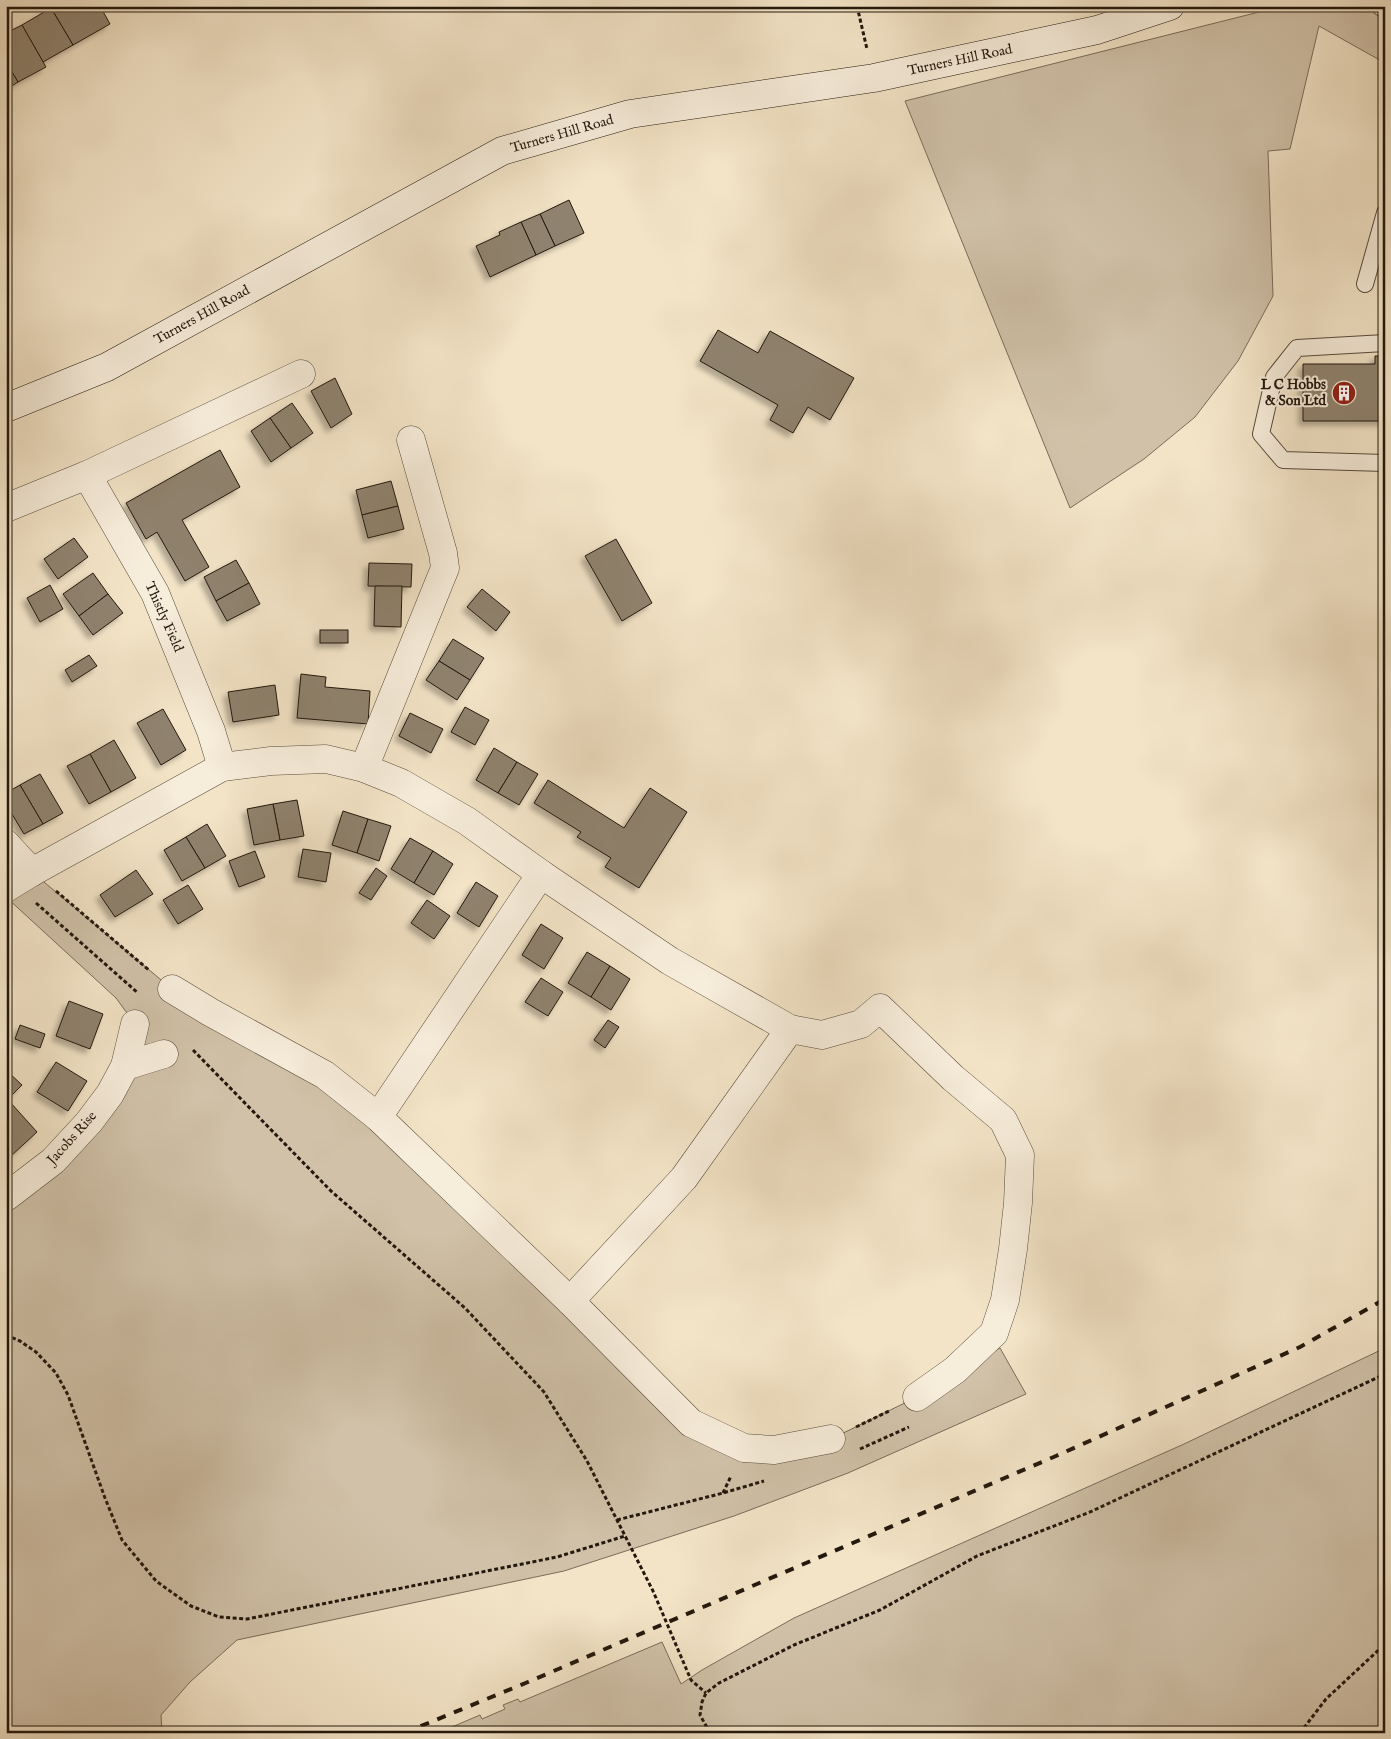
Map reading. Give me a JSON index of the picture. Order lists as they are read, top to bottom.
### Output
{
  "streets": {
    "street": ["Turners Hill Road", "Thistly Field", "Jacobs Rise"]
  },
  "places": {
    "building": ["L C Hobbs & Son Ltd"]
  }
}
